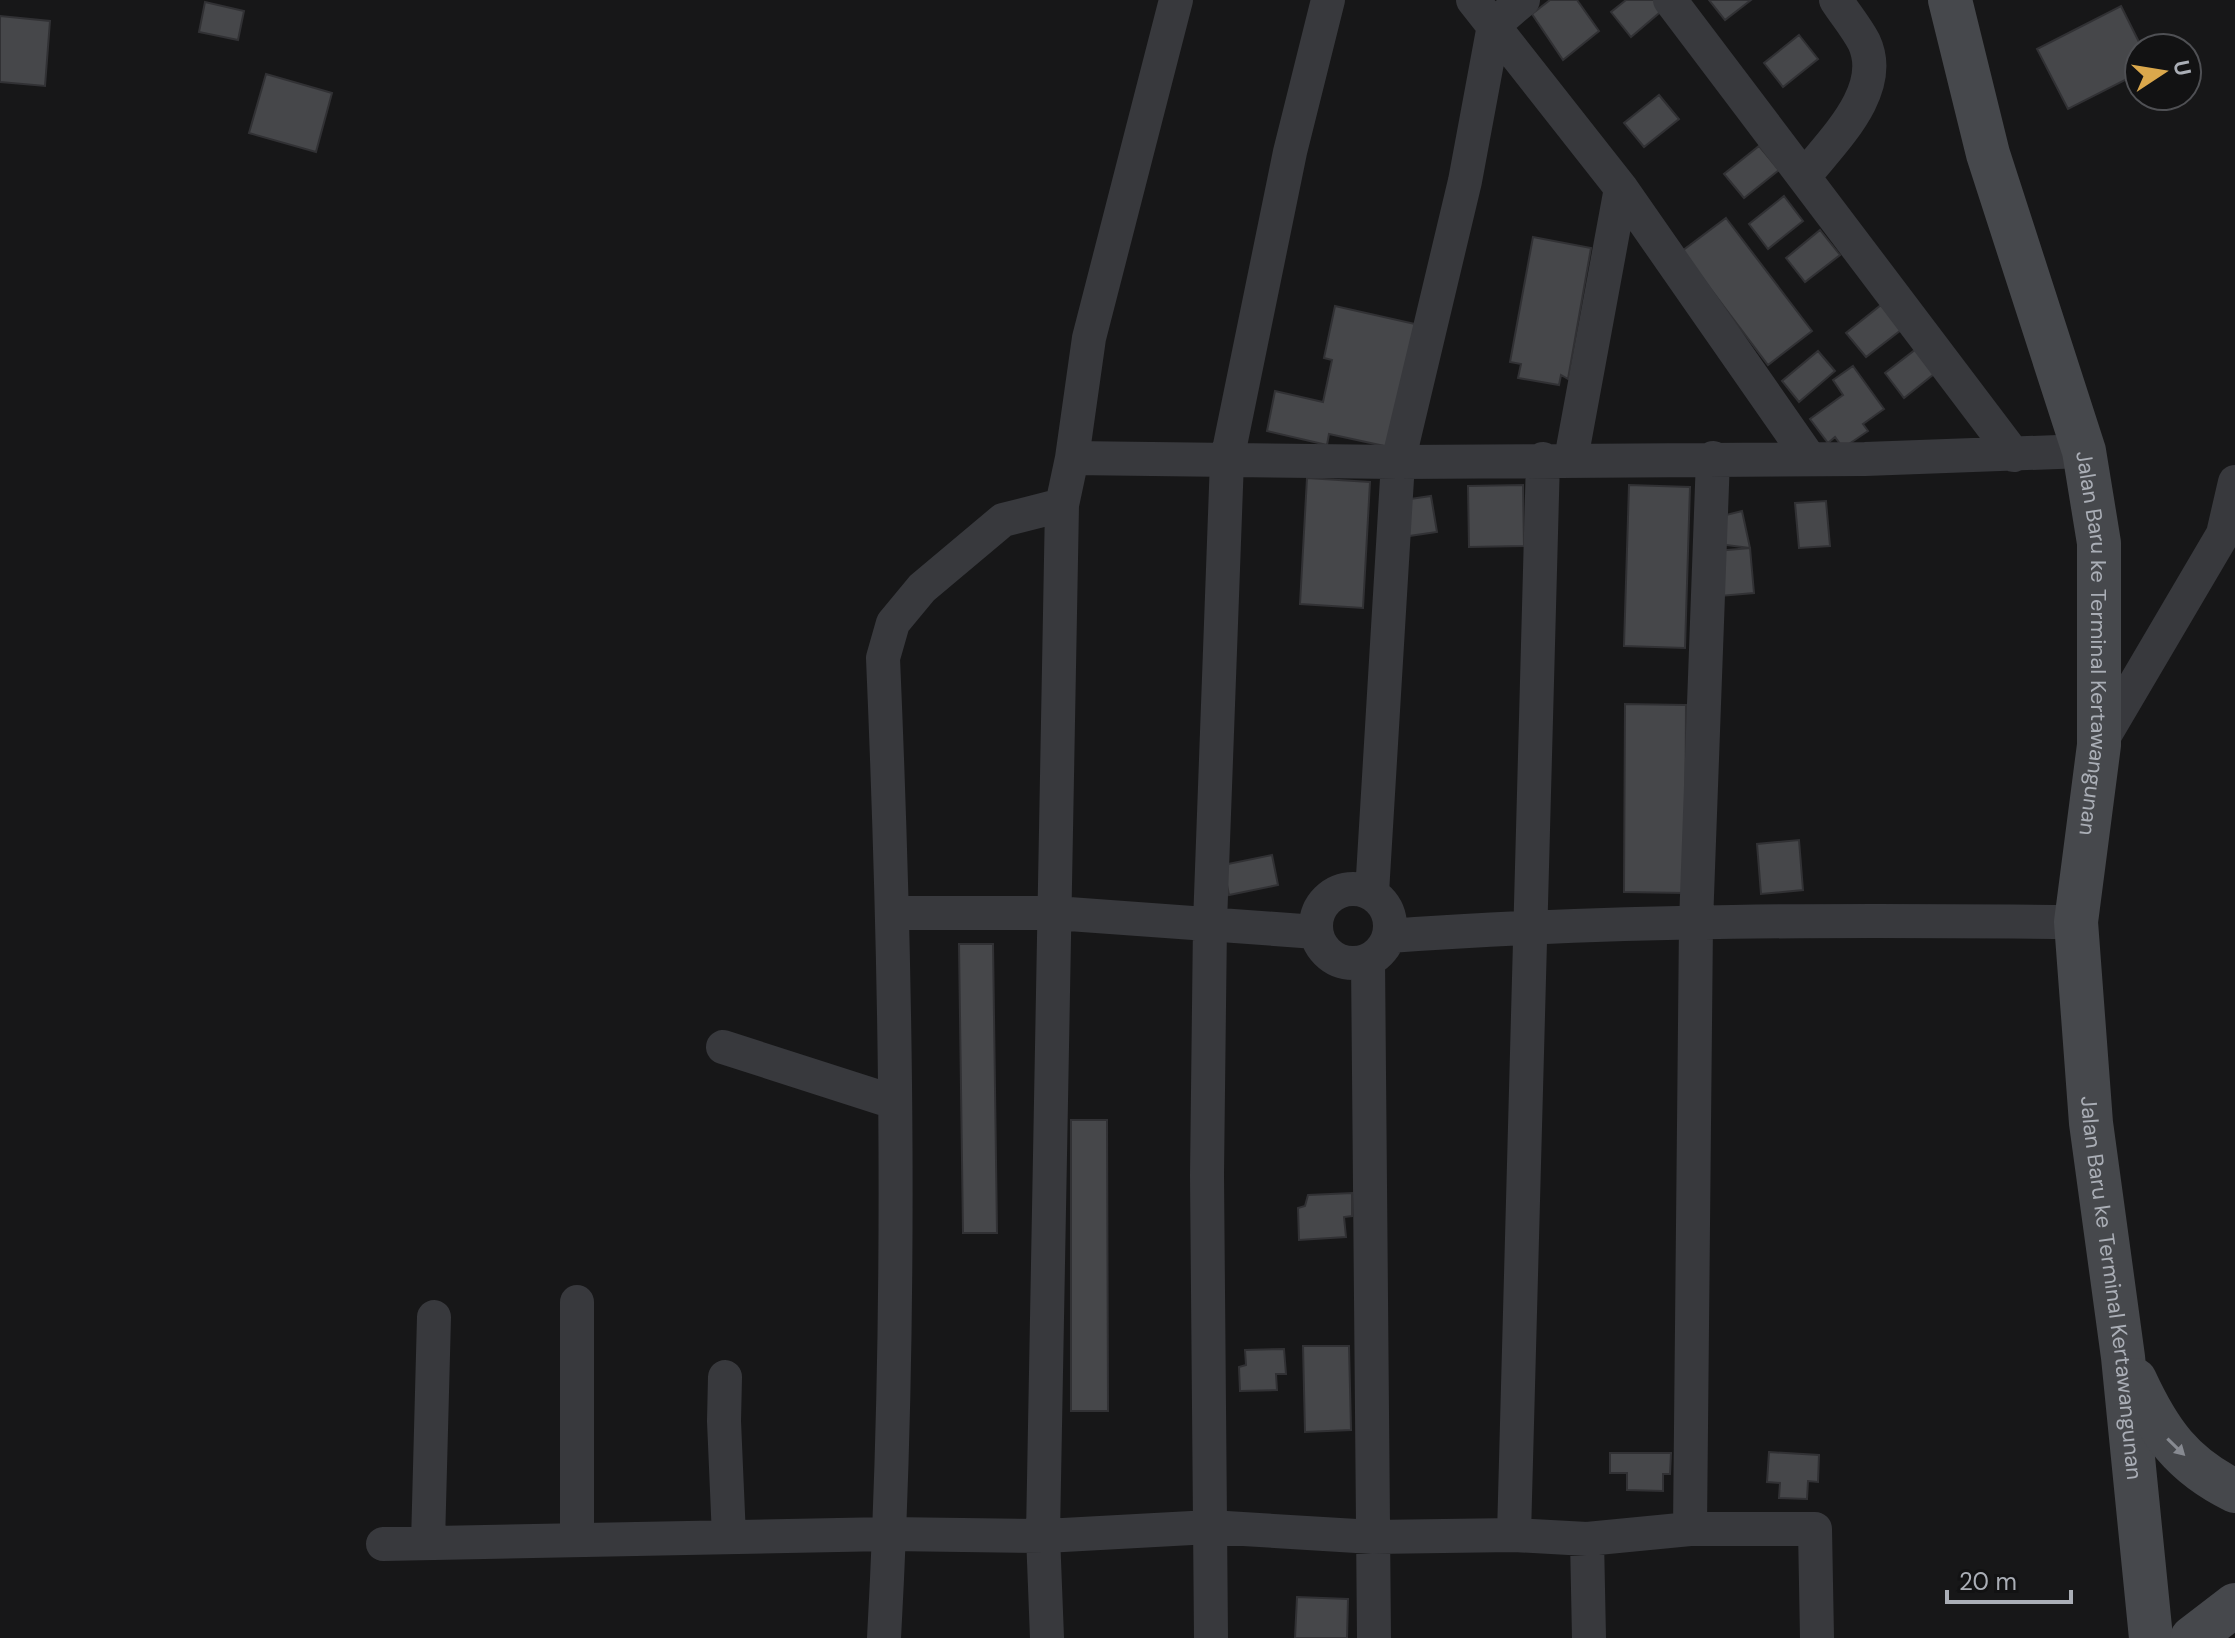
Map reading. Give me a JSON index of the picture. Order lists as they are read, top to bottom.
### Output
{
  "streets": {
    "main road": ["Jalan Baru ke Terminal Kertawangunan"]
  },
  "scale_bar": "20 m",
  "north": "right"
}
